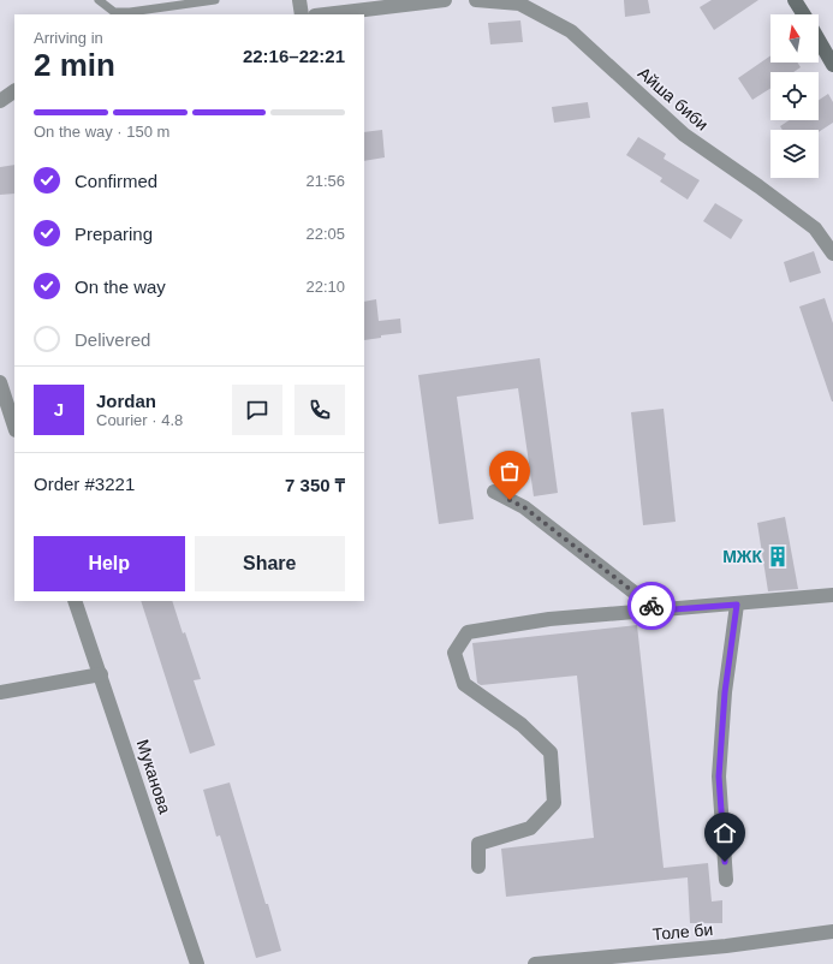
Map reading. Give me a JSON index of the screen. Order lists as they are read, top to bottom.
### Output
{
  "streets": {
    "street": ["Айша биби", "Муканова", "Толе би"]
  },
  "places": {
    "building": ["МЖК"]
  },
  "north": "top",
  "page": {
    "heading": ["2 min", "Arriving in", "22:16–22:21"],
    "panel": [
      "Jordan",
      "Courier · 4.8",
      "Order #3221",
      "7 350 ₸"
    ],
    "bar": "On the way · 150 m",
    "list": [
      ["Confirmed", "21:56"],
      ["Preparing", "22:05"],
      ["On the way", "22:10"],
      "Delivered"
    ],
    "round": "J",
    "buttons": ["Help", "Share"]
  }
}
